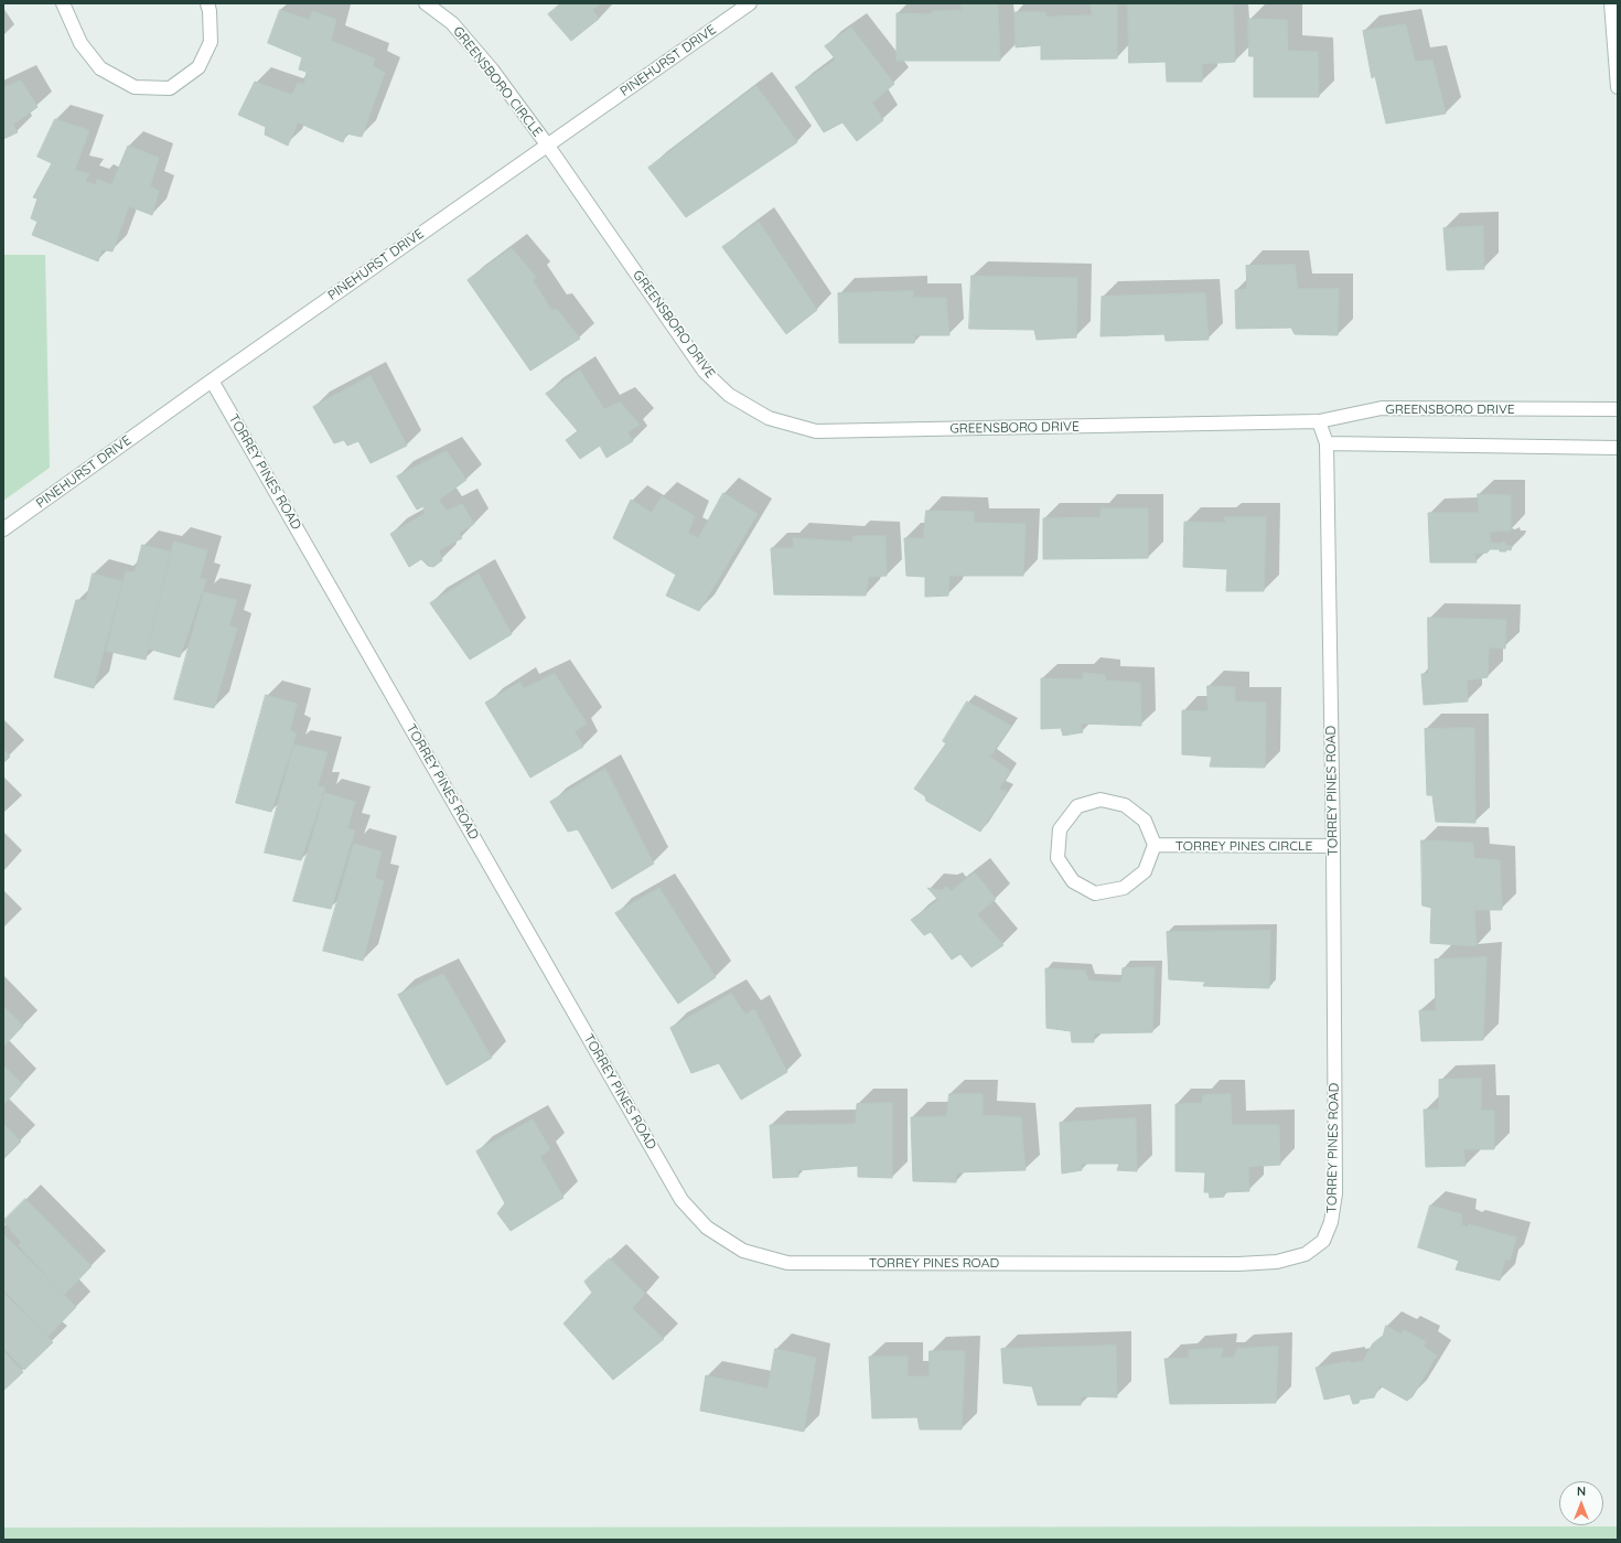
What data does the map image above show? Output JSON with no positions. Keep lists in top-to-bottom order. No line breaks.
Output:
{"streets":{"street":["PINEHURST DRIVE","GREENSBORO CIRCLE","GREENSBORO DRIVE","TORREY PINES ROAD","TORREY PINES CIRCLE"]},"crossings":[["PINEHURST DRIVE","GREENSBORO CIRCLE"],["PINEHURST DRIVE","GREENSBORO DRIVE"],["PINEHURST DRIVE","TORREY PINES ROAD"],["GREENSBORO CIRCLE","GREENSBORO DRIVE"],["GREENSBORO DRIVE","TORREY PINES ROAD"],["TORREY PINES ROAD","TORREY PINES CIRCLE"]],"north":"top"}
